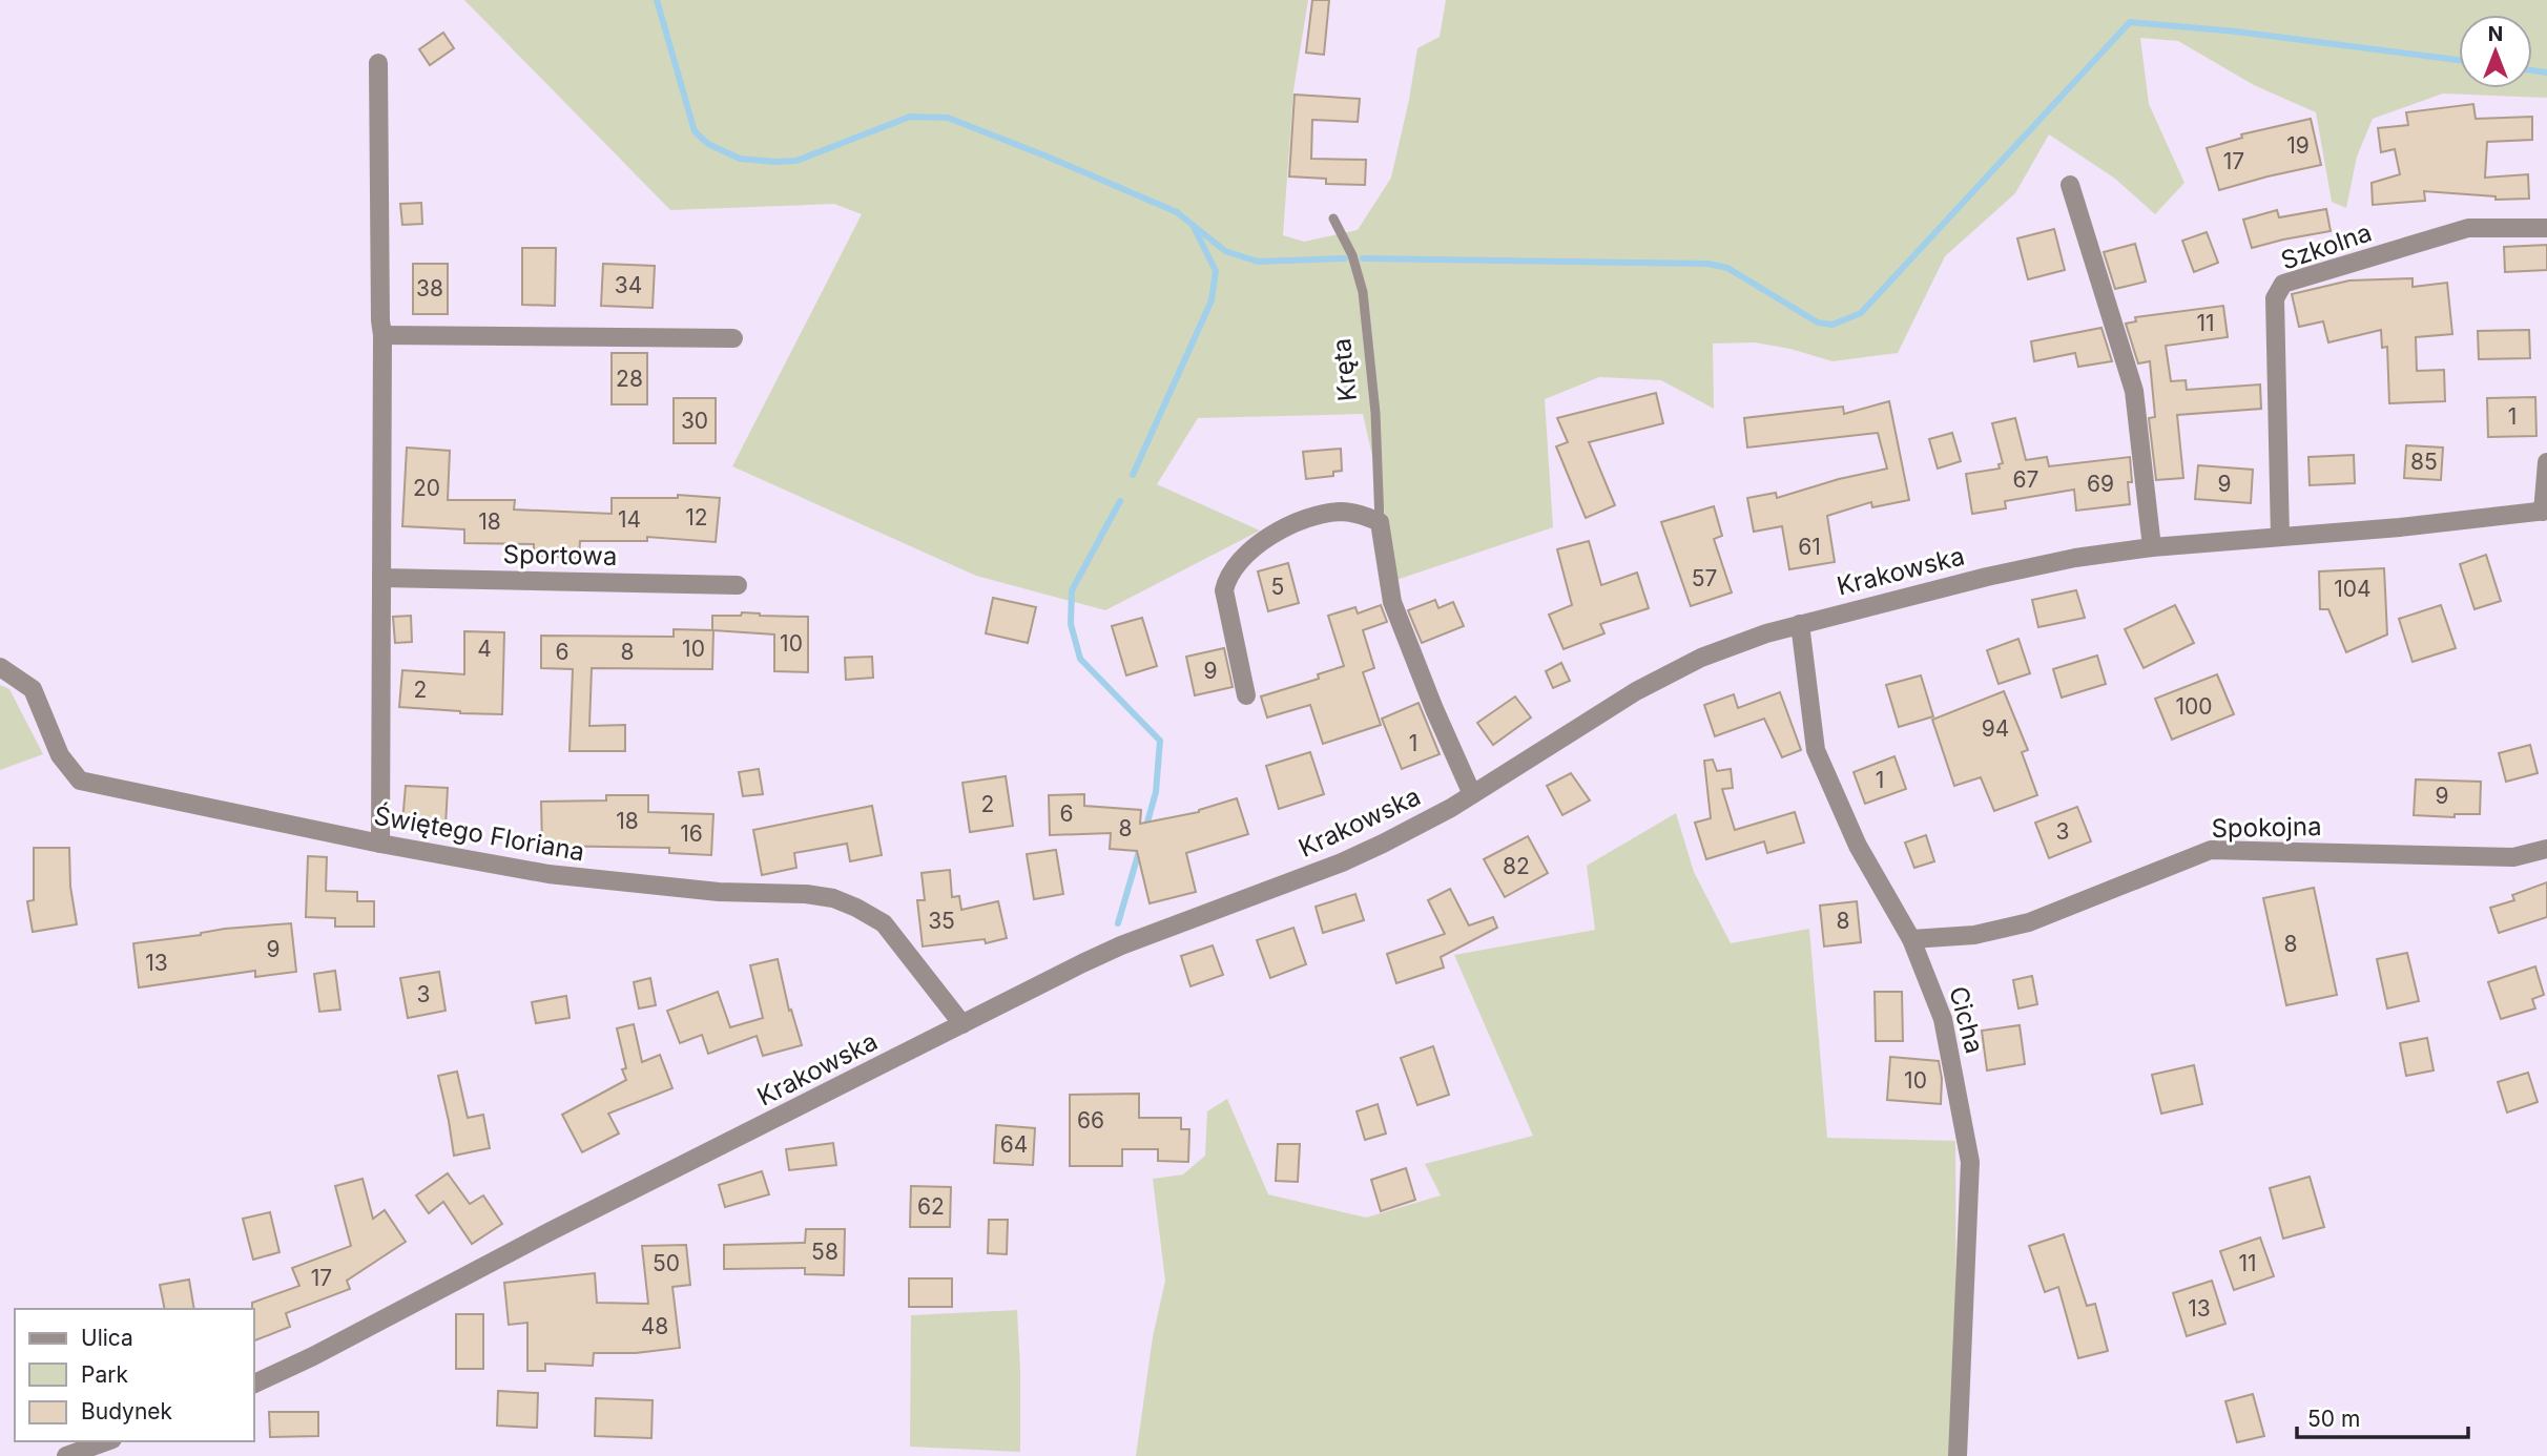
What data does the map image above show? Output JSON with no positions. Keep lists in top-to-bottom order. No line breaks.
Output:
{"streets":{"street":["Szkolna","Kręta","Sportowa","Krakowska","Spokojna","Świętego Floriana","Cicha"]},"crossings":[["Szkolna","Krakowska"],["Kręta","Krakowska"],["Krakowska","Świętego Floriana"],["Krakowska","Cicha"],["Spokojna","Cicha"]],"house_numbers":["19","17","34","38","11","28","1","30","85","67","69","9","20","12","14","18","61","57","5","104","10","4","10","6","8","9","2","100","94","1","1","9","2","6","18","8","3","16","82","35","8","8","9","13","3","10","66","64","62","58","50","11","17","13","48"],"legend":["Ulica","Park","Budynek"],"scale_bar":"50 m","north":"top"}
